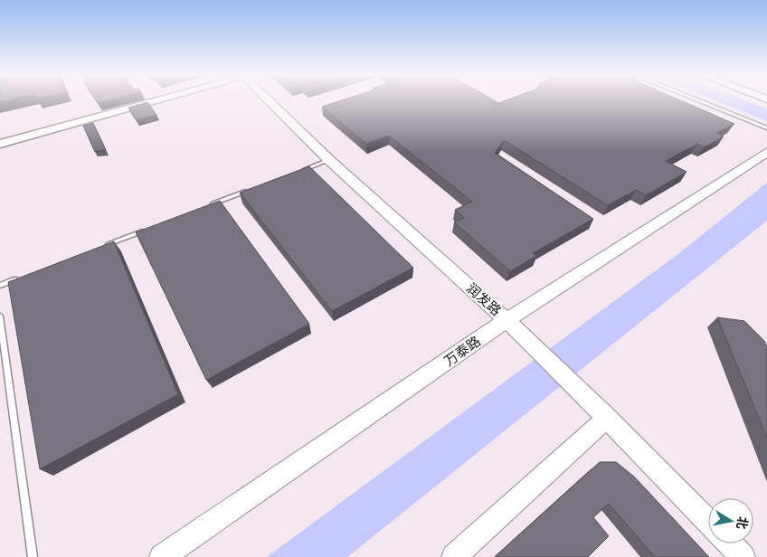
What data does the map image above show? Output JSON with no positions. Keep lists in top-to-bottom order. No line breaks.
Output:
{"streets":{"main road":["润发路","万泰路"]},"crossings":[["润发路","万泰路"]],"north":"right"}
